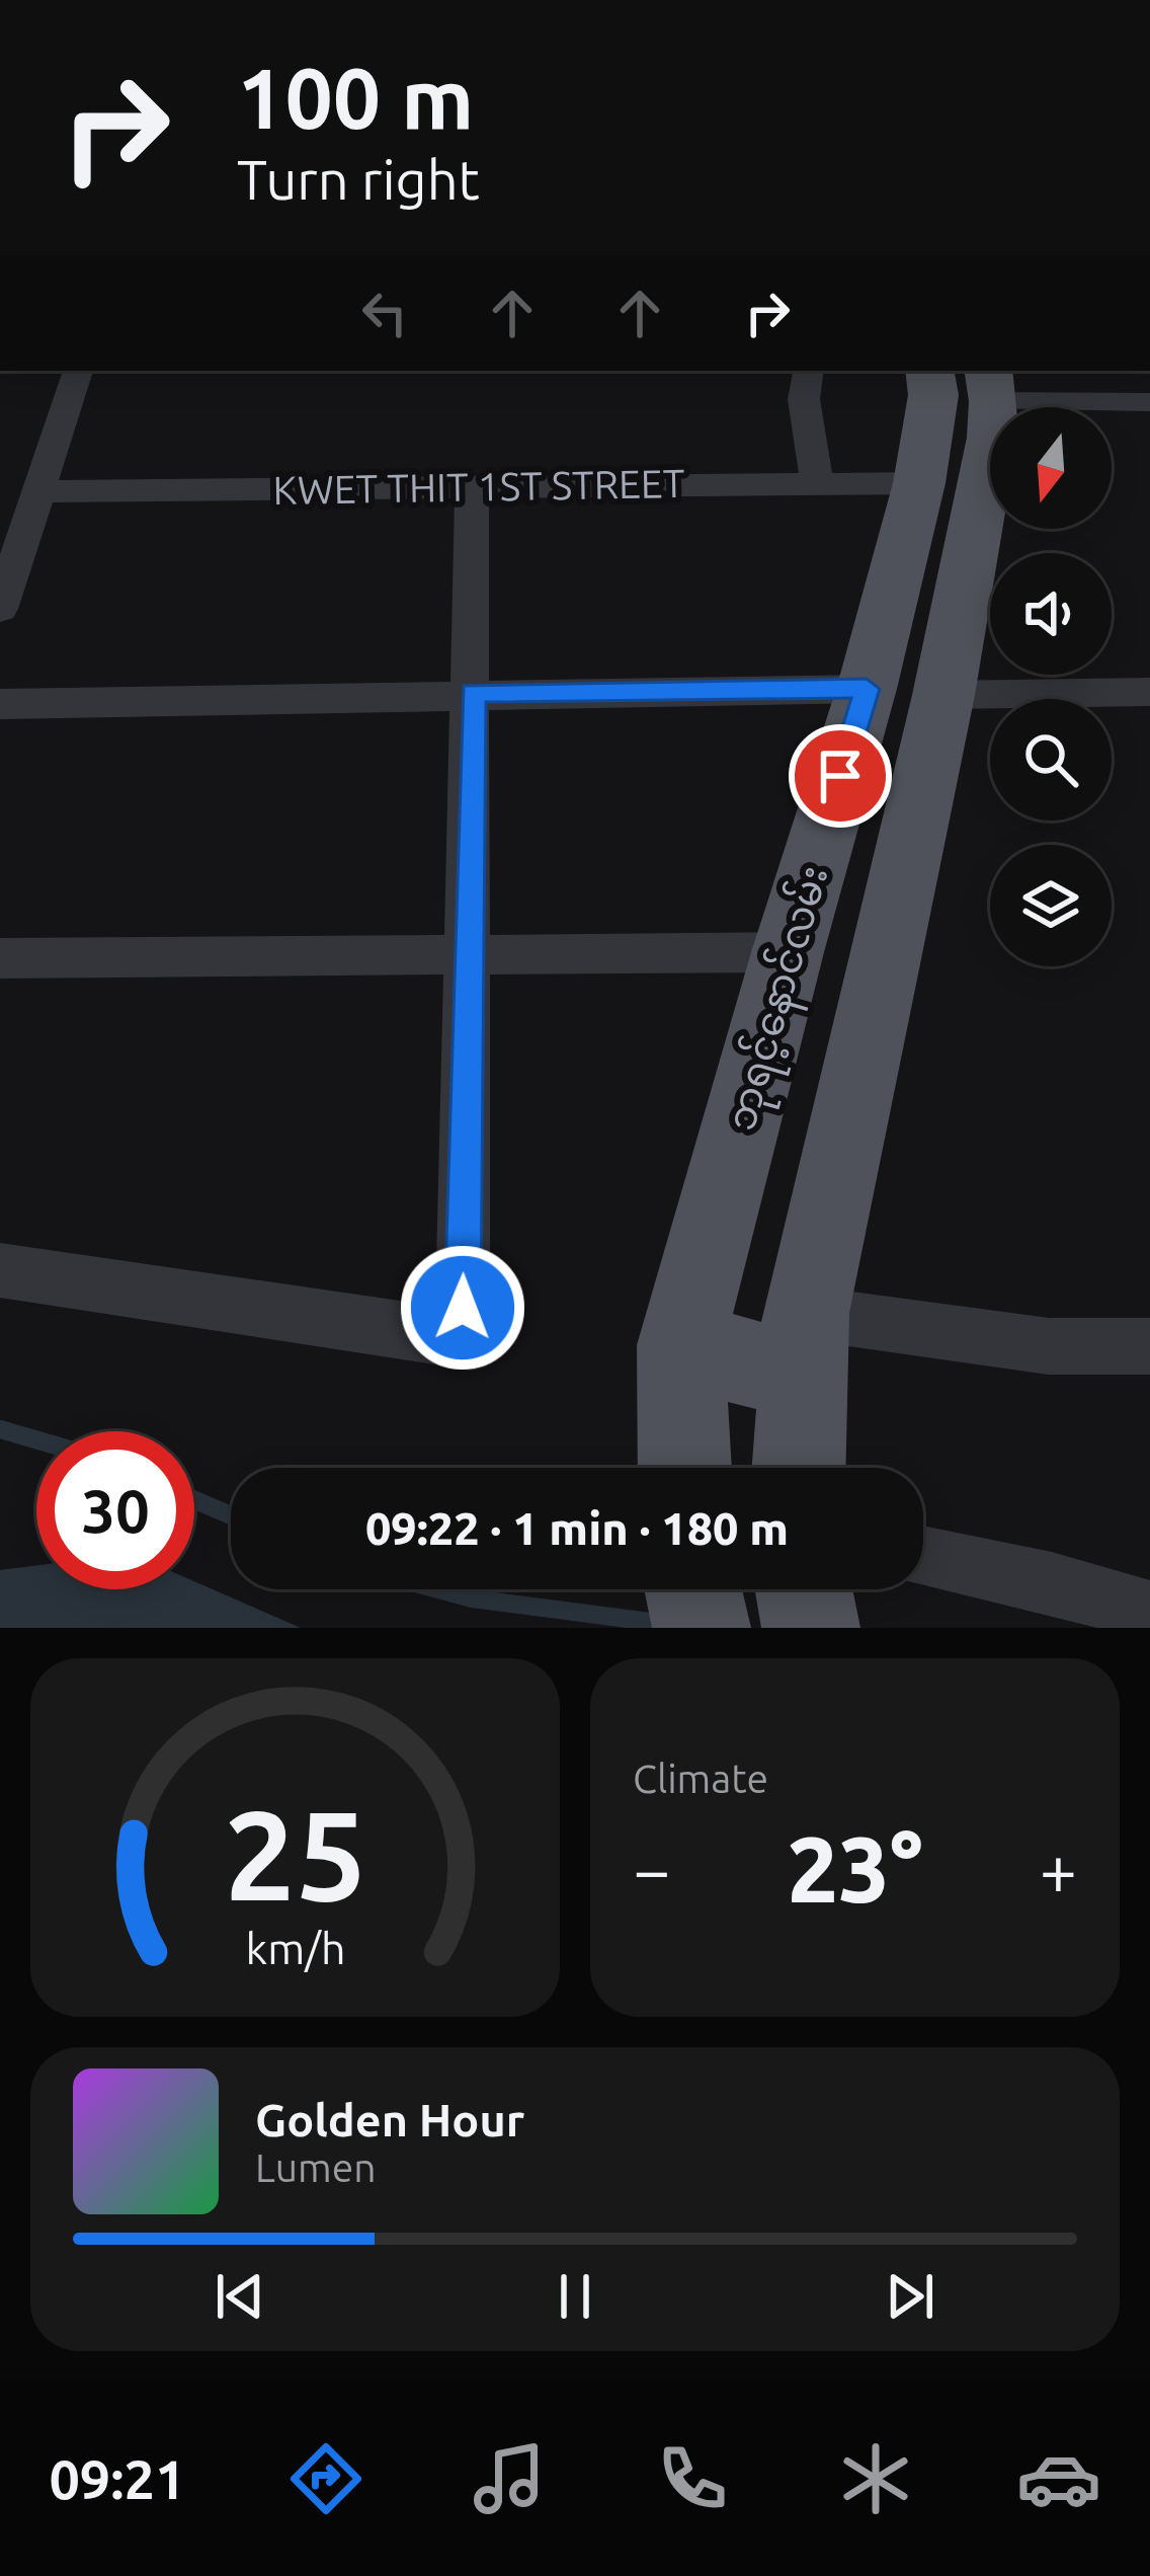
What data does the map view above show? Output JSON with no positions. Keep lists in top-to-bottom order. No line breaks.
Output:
{"streets":{"main road":["ဘုရင့်နောင်လမ်း"],"street":["KWET THIT 1ST STREET"]},"crossings":[["KWET THIT 1ST STREET","ဘုရင့်နောင်လမ်း"]],"north":"bottom","page":{"turn":["100 m","Turn right"],"limit":"30","trip":"09:22 · 1 min · 180 m","tile":"Climate","heat":["−","23°","+"],"song":["Golden Hour","Lumen"],"tabs":"09:21","gauge":["25","km/h"]}}
